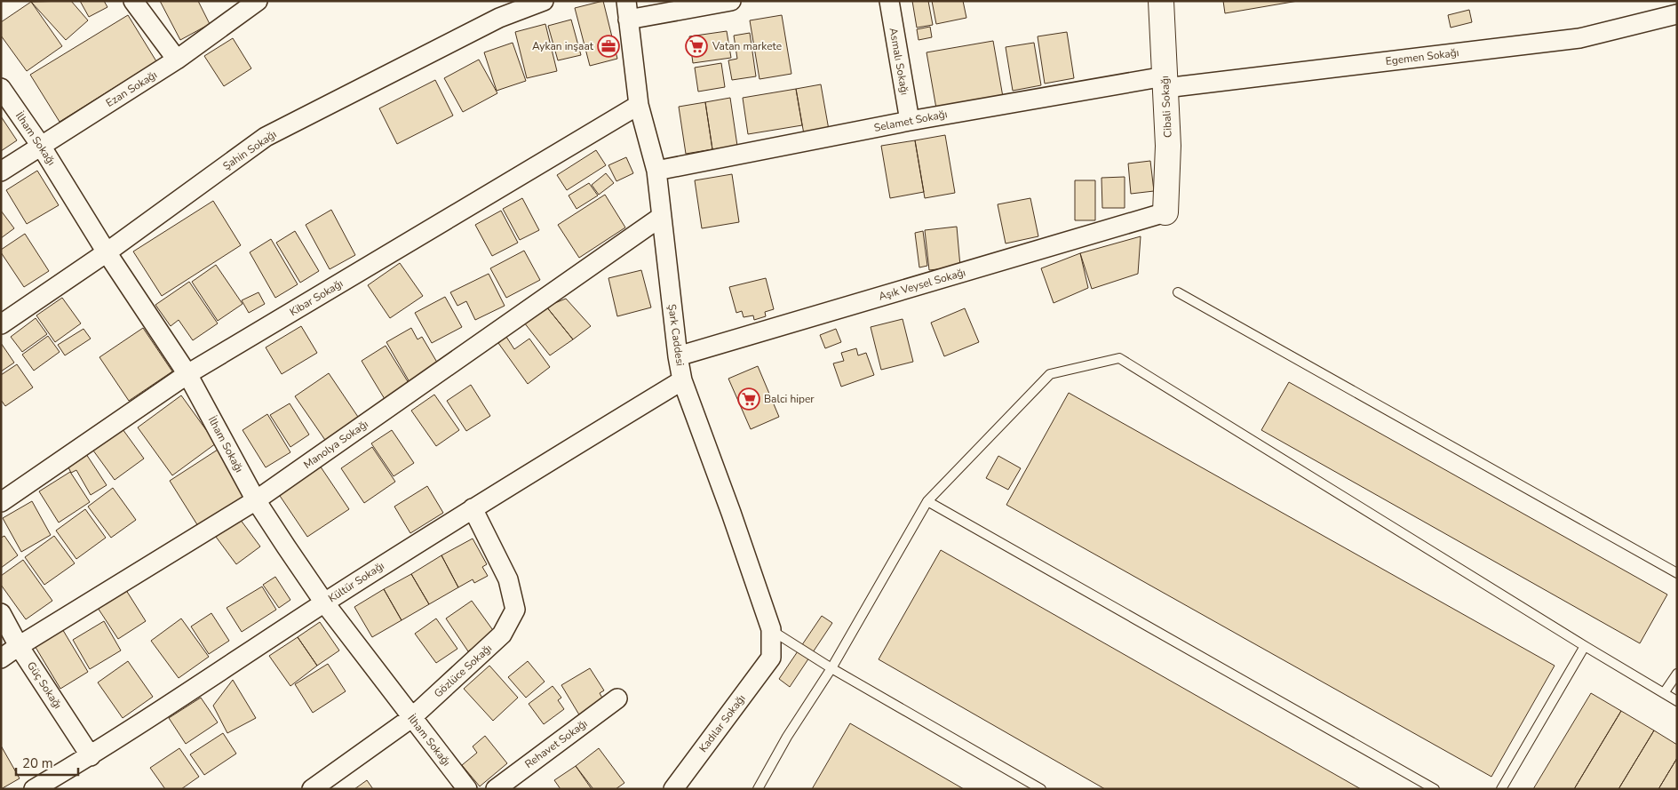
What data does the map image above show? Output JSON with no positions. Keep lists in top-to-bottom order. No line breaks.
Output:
{"streets":{"street":["Egemen Sokağı","Asmalı Sokağı","Ezan Sokağı","Cibali Sokağı","Selamet Sokağı","İlham Sokağı","Şahin Sokağı","Aşık Veysel Sokağı","Kibar Sokağı","Şark Caddesi","Manolya Sokağı","Kültür Sokağı","Gözlüce Sokağı","Güç Sokağı","Kadılar Sokağı","Rehavet Sokağı"]},"crossings":[["Egemen Sokağı","Cibali Sokağı"],["Egemen Sokağı","Selamet Sokağı"],["Asmalı Sokağı","Selamet Sokağı"],["Ezan Sokağı","İlham Sokağı"],["Cibali Sokağı","Selamet Sokağı"],["Cibali Sokağı","Aşık Veysel Sokağı"],["Selamet Sokağı","Şark Caddesi"],["İlham Sokağı","Şahin Sokağı"],["İlham Sokağı","Kibar Sokağı"],["İlham Sokağı","Manolya Sokağı"],["İlham Sokağı","Kültür Sokağı"],["İlham Sokağı","Gözlüce Sokağı"],["Aşık Veysel Sokağı","Şark Caddesi"],["Kibar Sokağı","Şark Caddesi"],["Şark Caddesi","Manolya Sokağı"],["Şark Caddesi","Kültür Sokağı"],["Şark Caddesi","Kadılar Sokağı"],["Manolya Sokağı","Güç Sokağı"],["Kültür Sokağı","Gözlüce Sokağı"],["Kültür Sokağı","Güç Sokağı"]],"places":{"office":["Aykan inşaat"],"supermarket":["Vatan markete","Balci hiper"]},"scale_bar":"20 m"}
